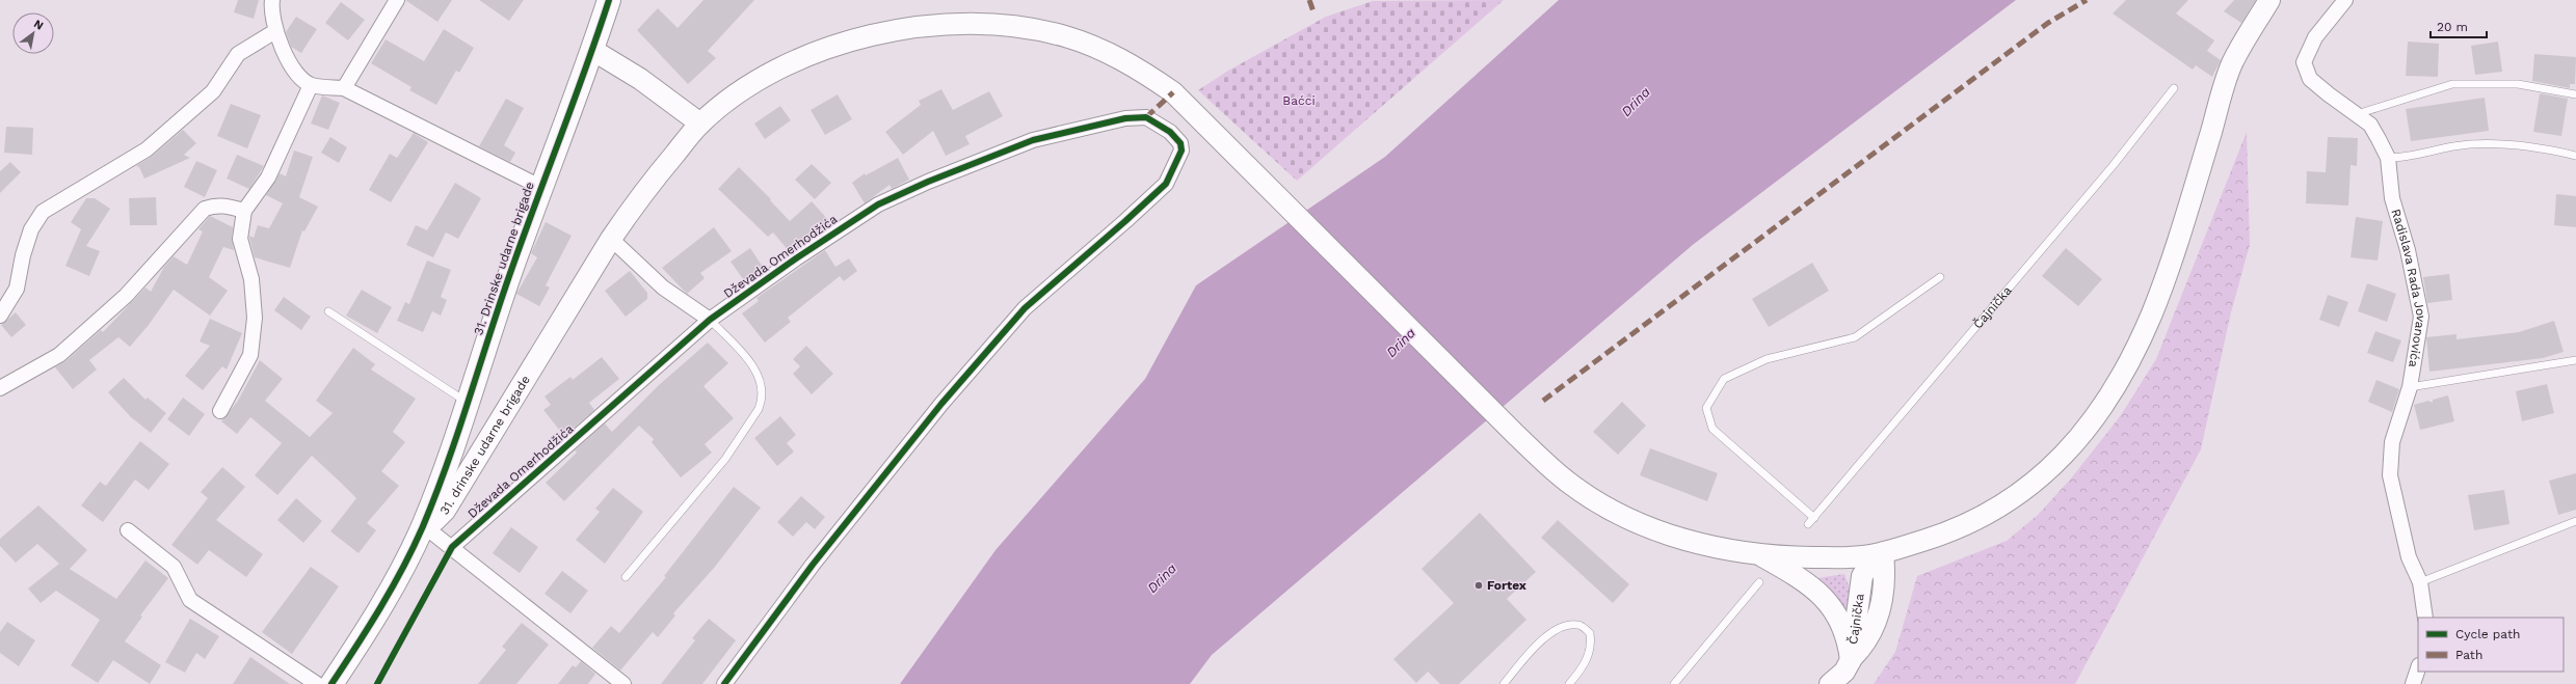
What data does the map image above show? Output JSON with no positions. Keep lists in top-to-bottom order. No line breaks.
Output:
{"streets":{"main road":["31. Drinske udarne brigade","Čajnička","31. drinske udarne brigade"],"street":["Dževada Omerhodžića","Radislava Rada Jovanovića"]},"crossings":[["31. Drinske udarne brigade","31. drinske udarne brigade"]],"water":["Drina"],"parks":["Baćci"],"places":["Fortex"],"legend":["Cycle path","Path"],"scale_bar":"20 m","north":"top right"}
